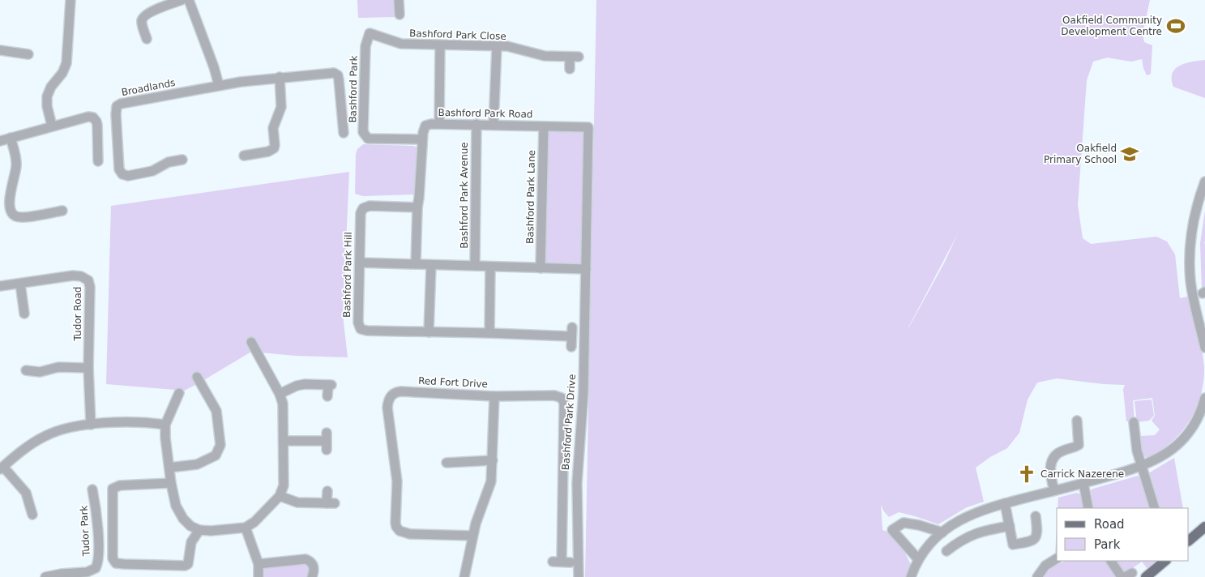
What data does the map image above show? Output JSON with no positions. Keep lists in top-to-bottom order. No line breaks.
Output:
{"streets":{"street":["Bashford Park Close","Broadlands","Bashford Park","Bashford Park Road","Bashford Park Avenue","Bashford Park Lane","Bashford Park Hill","Tudor Road","Red Fort Drive","Bashford Park Drive","Tudor Park"]},"crossings":[["Bashford Park Close","Bashford Park"],["Bashford Park","Bashford Park Road"],["Bashford Park Road","Bashford Park Avenue"],["Bashford Park Road","Bashford Park Lane"],["Bashford Park Road","Bashford Park Hill"],["Bashford Park Road","Bashford Park Drive"]],"places":{"sports":["Oakfield Community Development Centre"],"school or university":["Oakfield Primary School"],"church":["Carrick Nazerene"]},"legend":["Road","Park"]}
